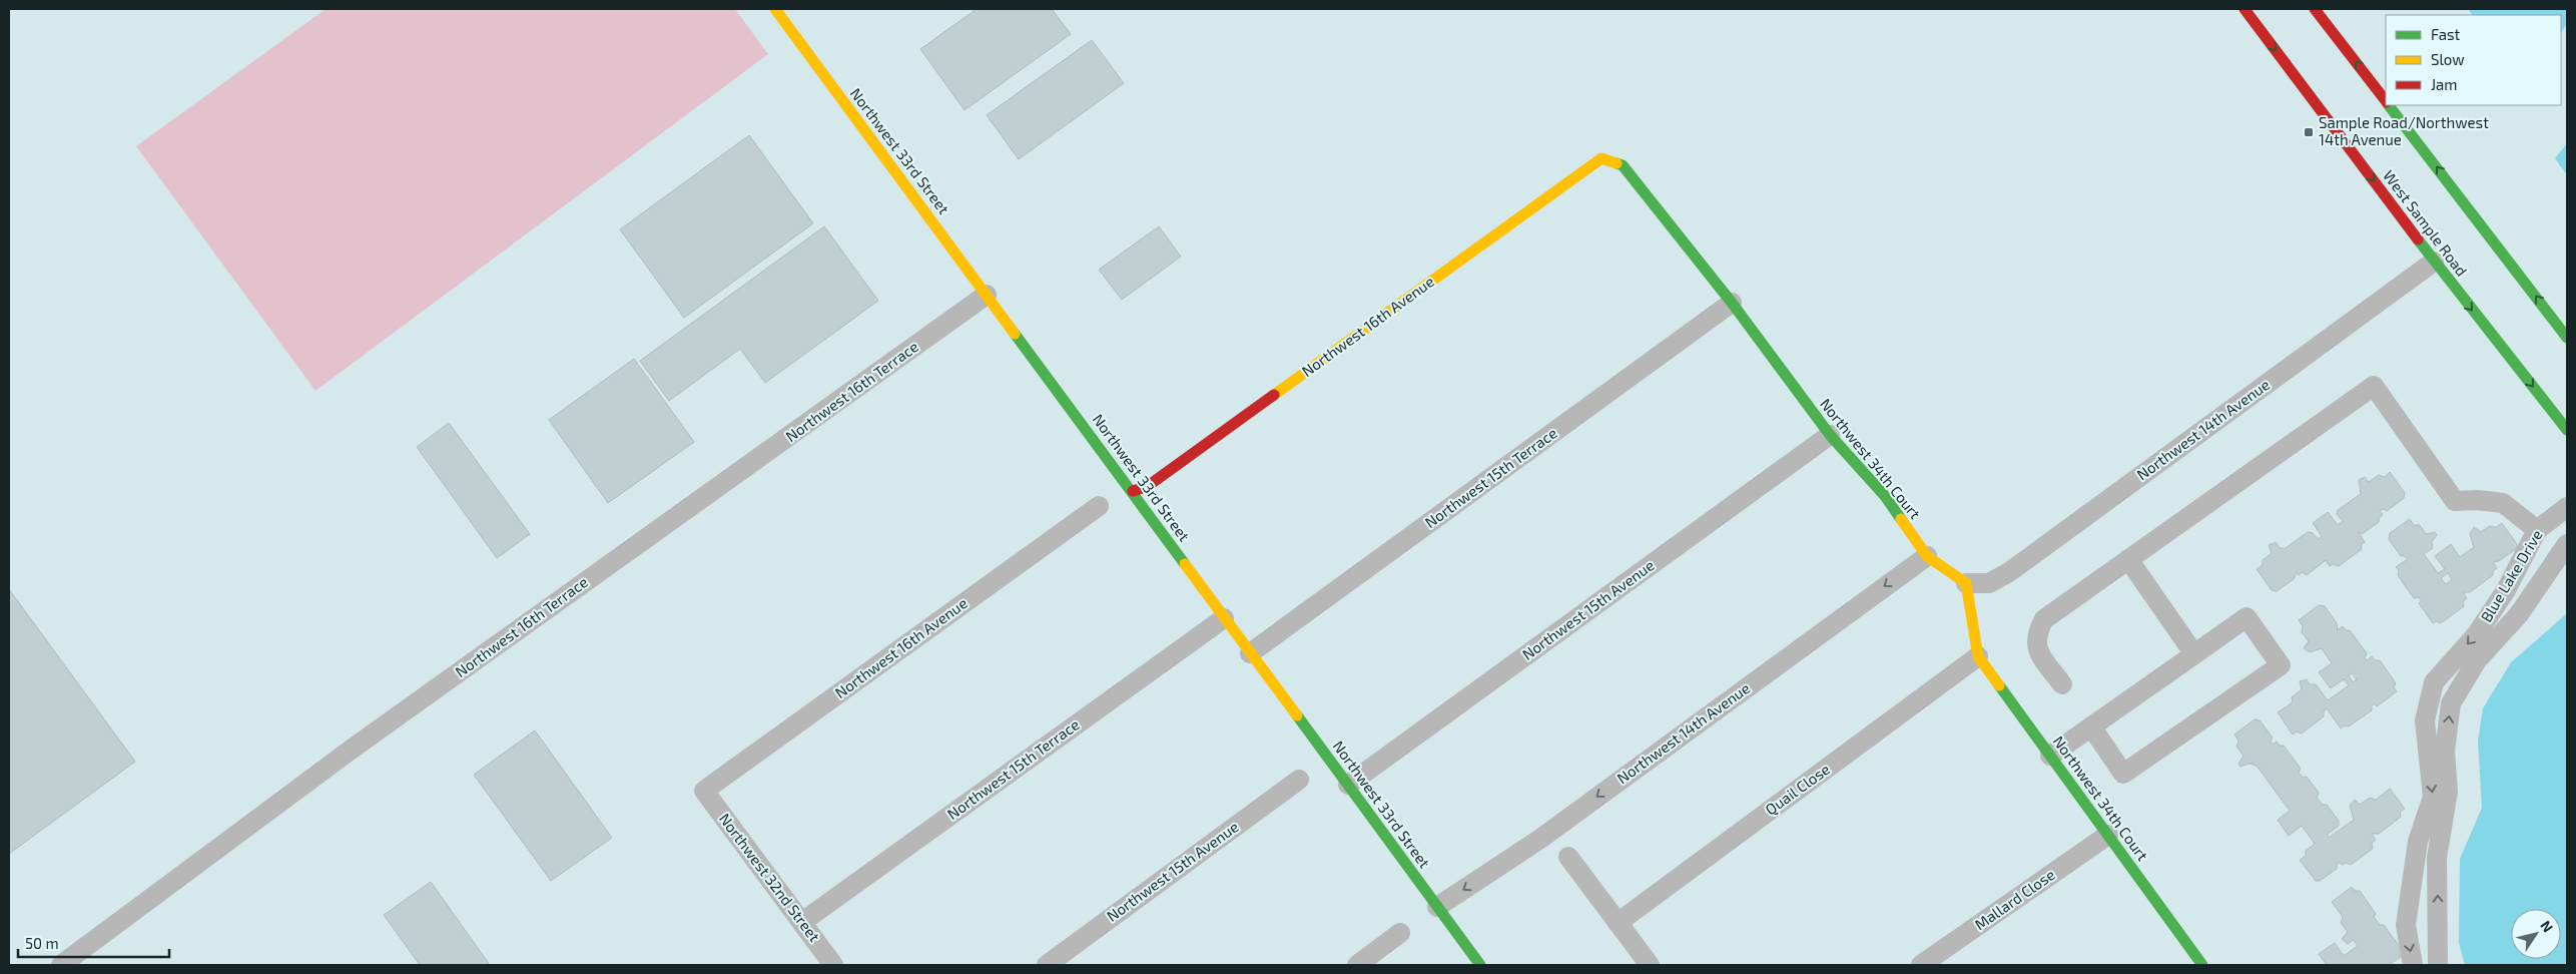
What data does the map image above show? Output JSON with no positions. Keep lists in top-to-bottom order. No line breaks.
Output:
{"streets":{"street":["Northwest 33rd Street","West Sample Road","Northwest 16th Avenue","Northwest 16th Terrace","Northwest 14th Avenue","Northwest 34th Court","Northwest 15th Terrace","Blue Lake Drive","Northwest 15th Avenue","Quail Close","Northwest 32nd Street","Mallard Close"]},"crossings":[["Northwest 33rd Street","Northwest 16th Avenue"],["Northwest 33rd Street","Northwest 16th Terrace"],["Northwest 33rd Street","Northwest 14th Avenue"],["Northwest 33rd Street","Northwest 15th Terrace"],["Northwest 33rd Street","Northwest 15th Avenue"],["West Sample Road","Northwest 14th Avenue"],["Northwest 16th Avenue","Northwest 34th Court"],["Northwest 16th Avenue","Northwest 32nd Street"],["Northwest 14th Avenue","Northwest 34th Court"],["Northwest 34th Court","Northwest 15th Terrace"],["Northwest 34th Court","Northwest 15th Avenue"],["Northwest 34th Court","Quail Close"],["Northwest 34th Court","Mallard Close"],["Northwest 15th Terrace","Northwest 32nd Street"]],"one_way":["Northwest 14th Avenue"],"places":{"transit":["Sample Road/Northwest 14th Avenue"]},"legend":["Fast","Slow","Jam"],"scale_bar":"50 m","north":"top right"}
